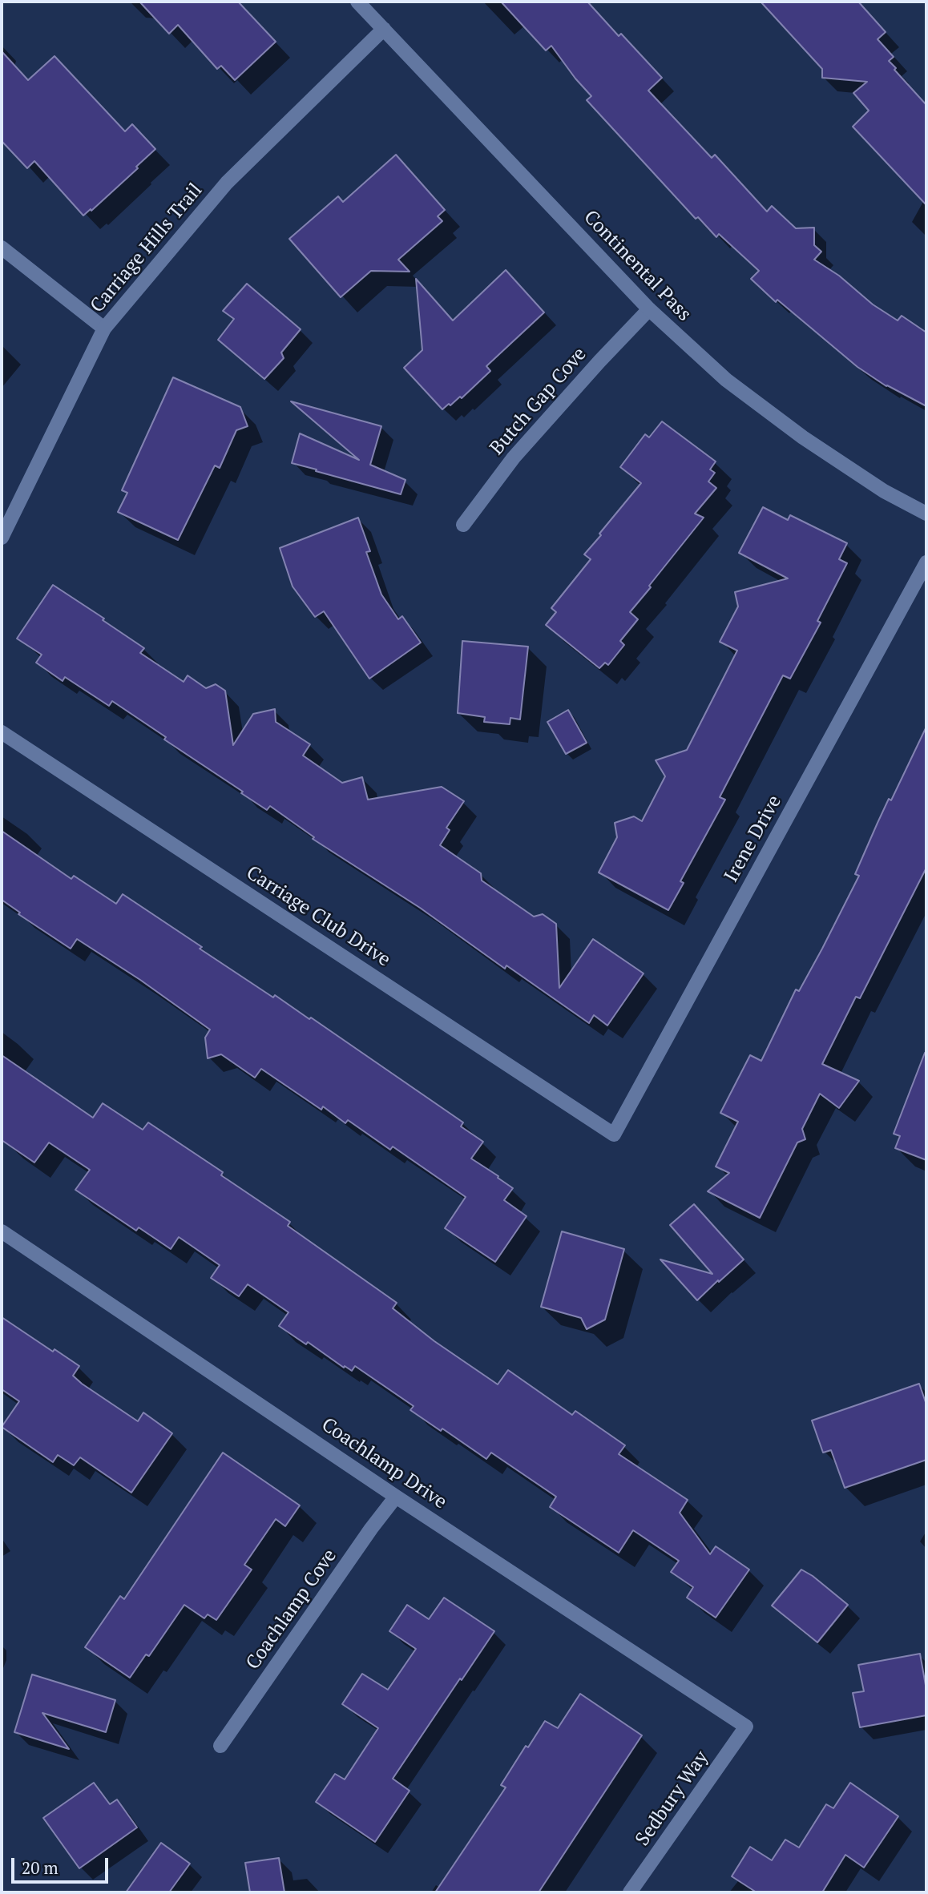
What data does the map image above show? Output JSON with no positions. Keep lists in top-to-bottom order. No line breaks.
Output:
{"streets":{"street":["Carriage Hills Trail","Continental Pass","Butch Gap Cove","Irene Drive","Carriage Club Drive","Coachlamp Drive","Coachlamp Cove","Sedbury Way"]},"crossings":[["Carriage Hills Trail","Continental Pass"],["Continental Pass","Butch Gap Cove"],["Irene Drive","Carriage Club Drive"],["Coachlamp Drive","Coachlamp Cove"],["Coachlamp Drive","Sedbury Way"]],"scale_bar":"20 m"}
